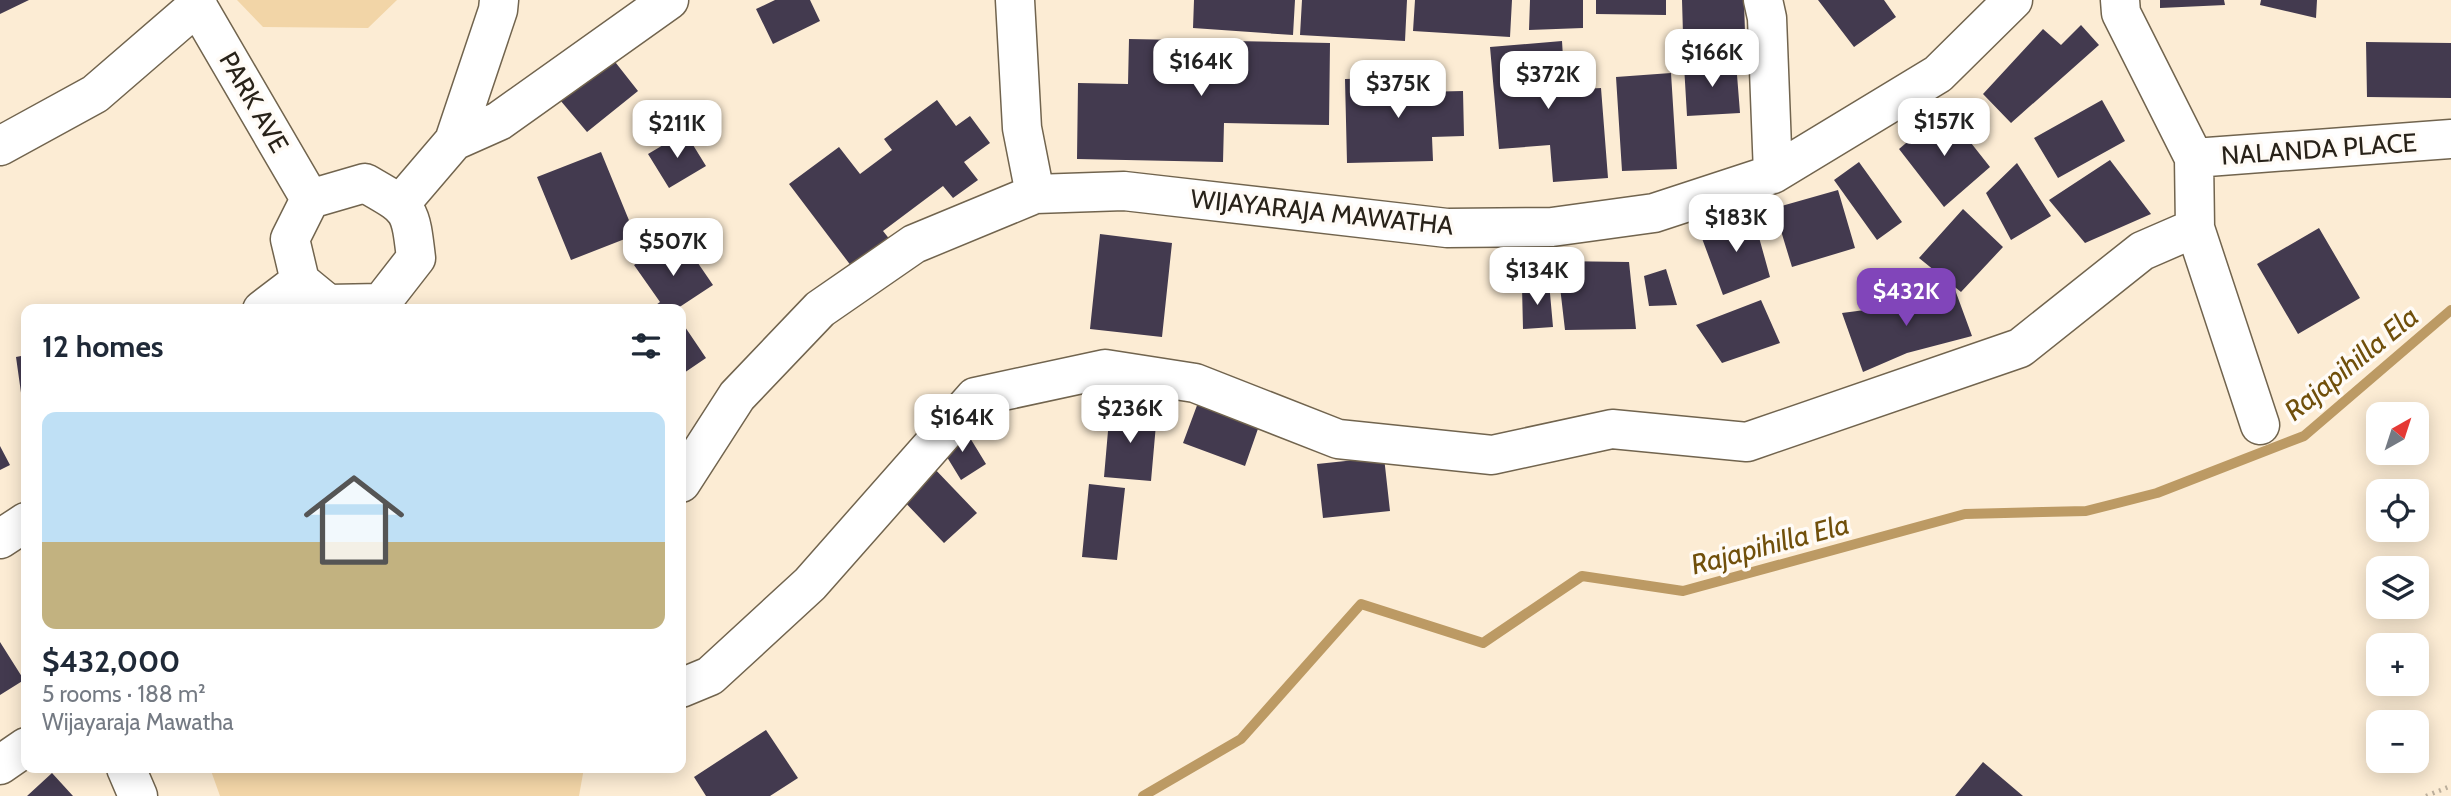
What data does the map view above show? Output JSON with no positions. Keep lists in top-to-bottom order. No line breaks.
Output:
{"streets":{"street":["PARK AVE","NALANDA PLACE","WIJAYARAJA MAWATHA"]},"water":["Rajapihilla Ela"],"north":"top right","page":{"price":["$166K","$164K","$372K","$375K","$157K","$211K","$183K","$507K","$134K","$432K","$236K","$164K"],"heading":"12 homes","list":[{"name":"$432,000","note":"5 rooms · 188 m² · Wijayaraja Mawatha"}],"map_buttons":["+","−"]}}
